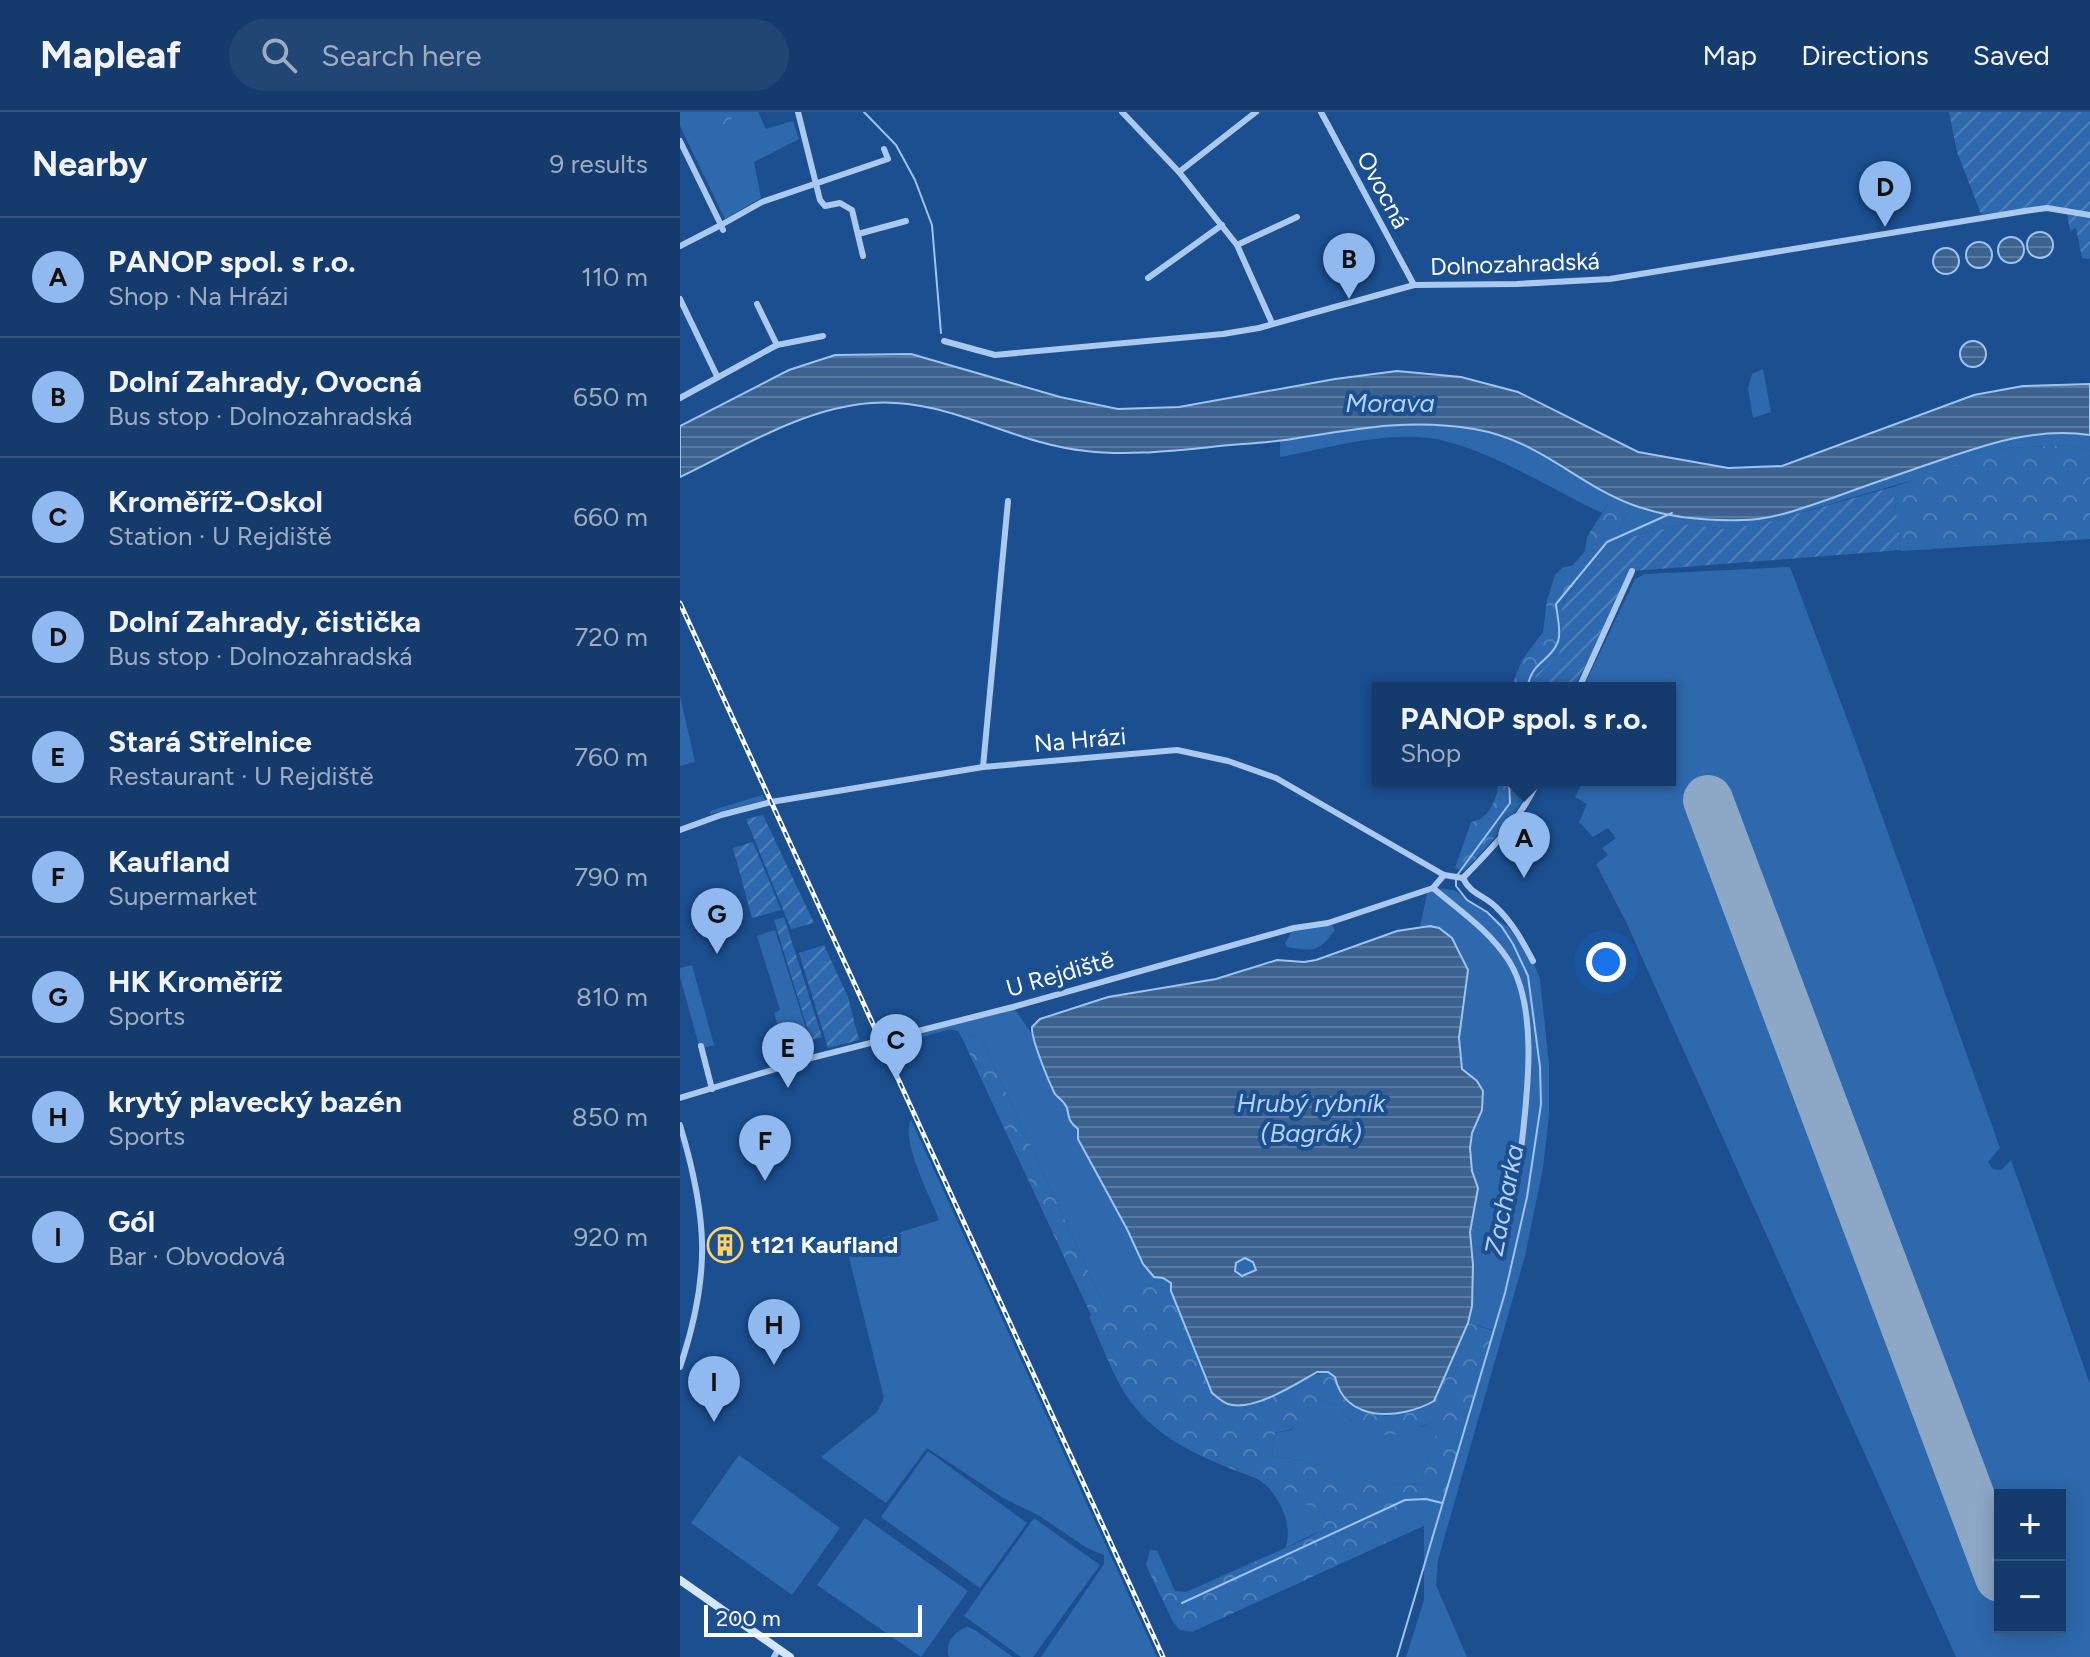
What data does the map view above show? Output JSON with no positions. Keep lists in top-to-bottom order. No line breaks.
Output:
{"streets":{"street":["Ovocná","Dolnozahradská","Na Hrázi","U Rejdiště"]},"crossings":[["Ovocná","Dolnozahradská"]],"water":["Morava","Hrubý rybník (Bagrák)","Zacharka"],"places":{"building":["t121 Kaufland"]},"scale_bar":"200 m","page":{"header":"Mapleaf","search":"Search here","nav":["Map","Directions","Saved"],"heading":["Nearby","9 results"],"pins":["D","B","A","G","C","E","F","H","I"],"list":[{"mark":"A","name":"PANOP spol. s r.o.","note":"Shop · Na Hrázi","value":"110 m"},{"mark":"B","name":"Dolní Zahrady, Ovocná","note":"Bus stop · Dolnozahradská","value":"650 m"},{"mark":"C","name":"Kroměříž-Oskol","note":"Station · U Rejdiště","value":"660 m"},{"mark":"D","name":"Dolní Zahrady, čistička","note":"Bus stop · Dolnozahradská","value":"720 m"},{"mark":"E","name":"Stará Střelnice","note":"Restaurant · U Rejdiště","value":"760 m"},{"mark":"F","name":"Kaufland","note":"Supermarket","value":"790 m"},{"mark":"G","name":"HK Kroměříž","note":"Sports","value":"810 m"},{"mark":"H","name":"krytý plavecký bazén","note":"Sports","value":"850 m"},{"mark":"I","name":"Gól","note":"Bar · Obvodová","value":"920 m"}],"popup":["PANOP spol. s r.o.","Shop"],"map_buttons":["+","−"],"scale":"200 m"}}
